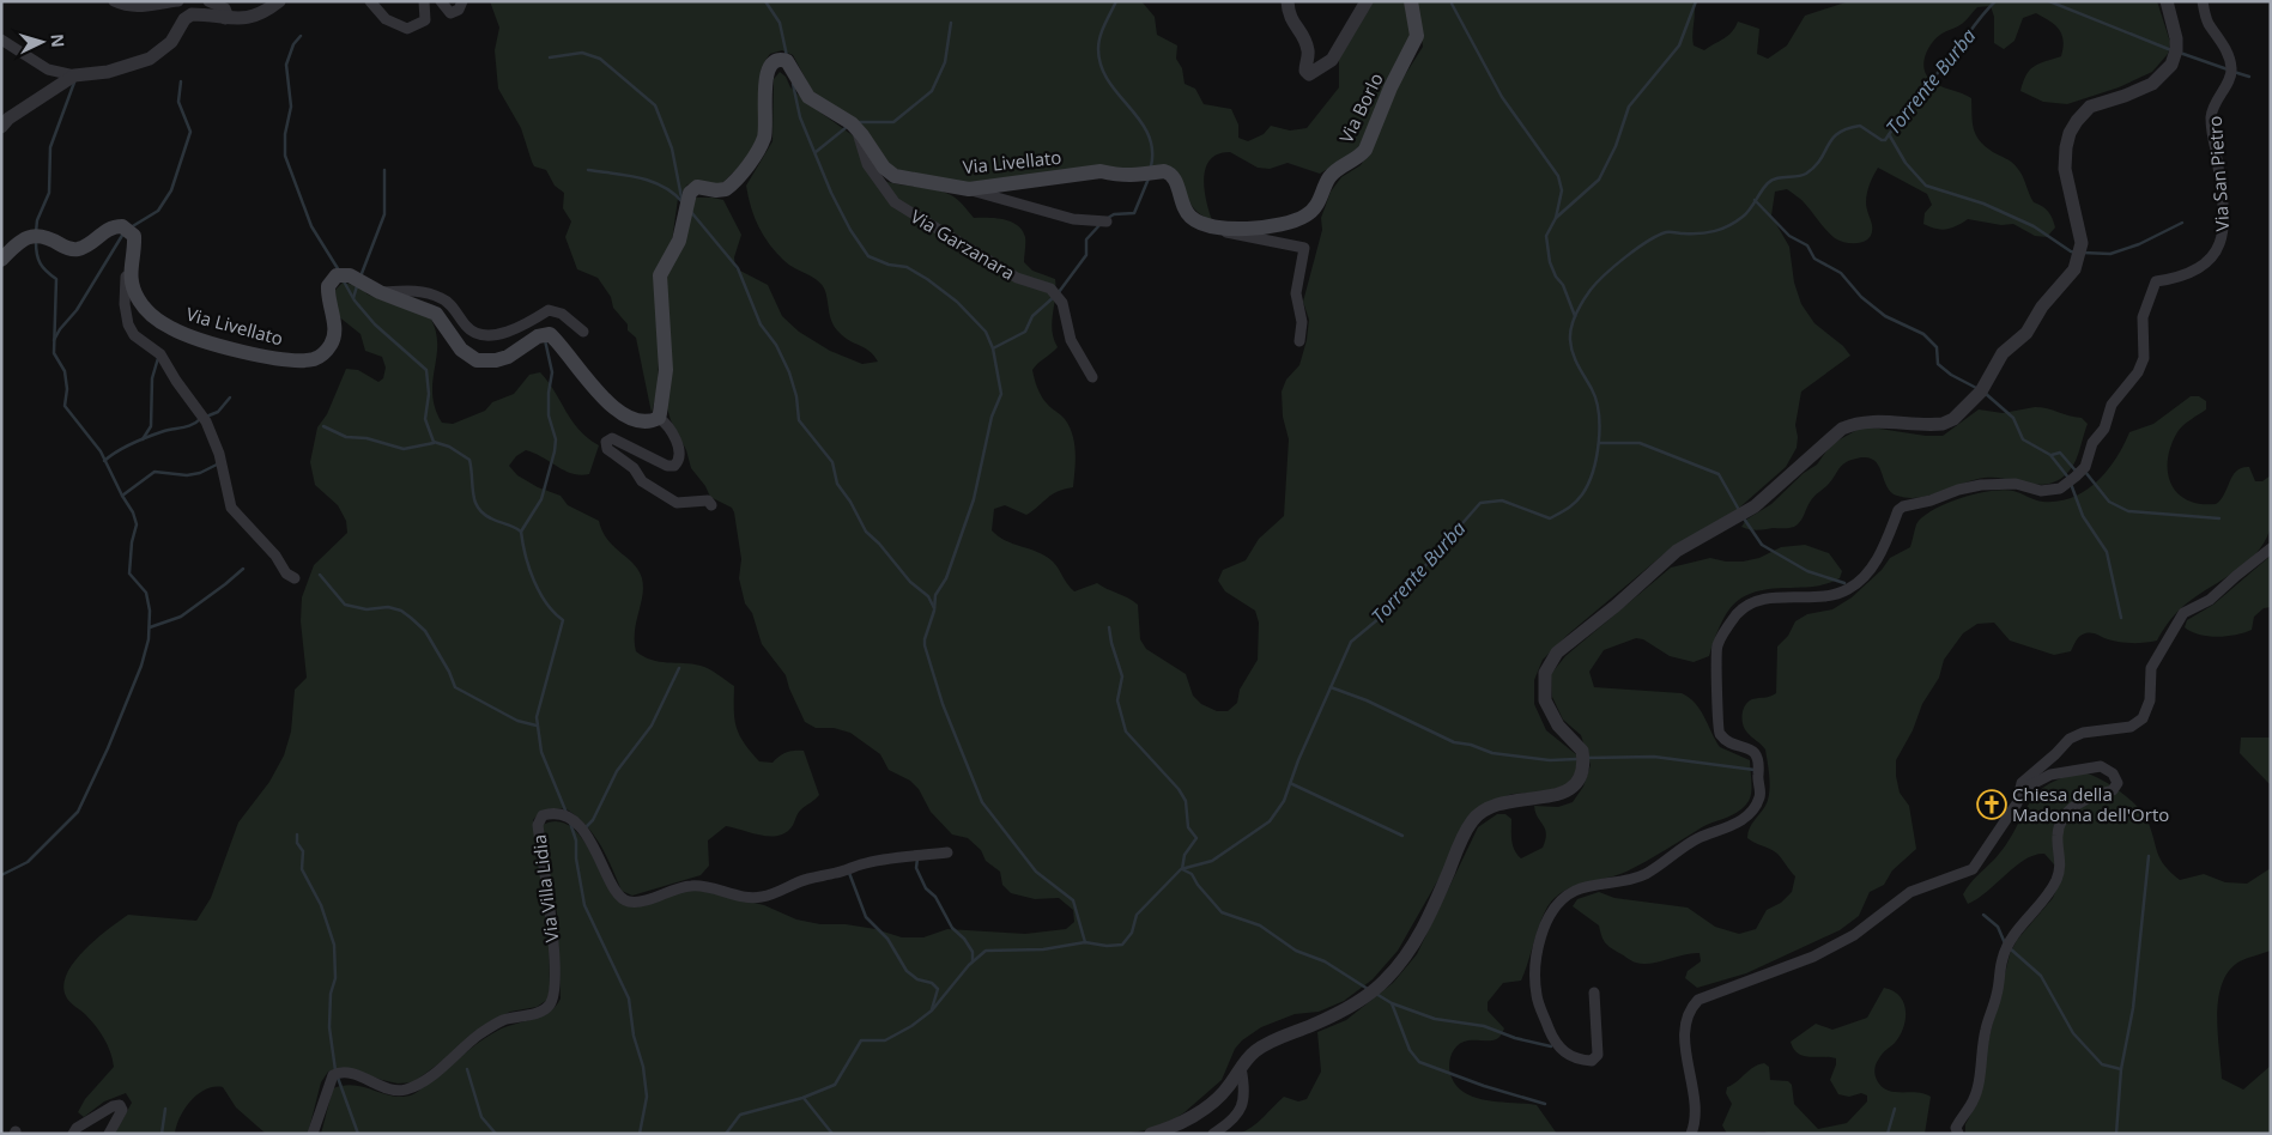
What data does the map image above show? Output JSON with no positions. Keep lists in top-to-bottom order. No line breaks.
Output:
{"streets":{"main road":["Via Borlo","Via Livellato"],"street":["Via San Pietro","Via Garzanara","Via Villa Lidia"]},"crossings":[["Via Borlo","Via Livellato"],["Via Livellato","Via Garzanara"]],"water":["Torrente Burba"],"places":{"church":["Chiesa della Madonna dell'Orto"]},"north":"right"}
